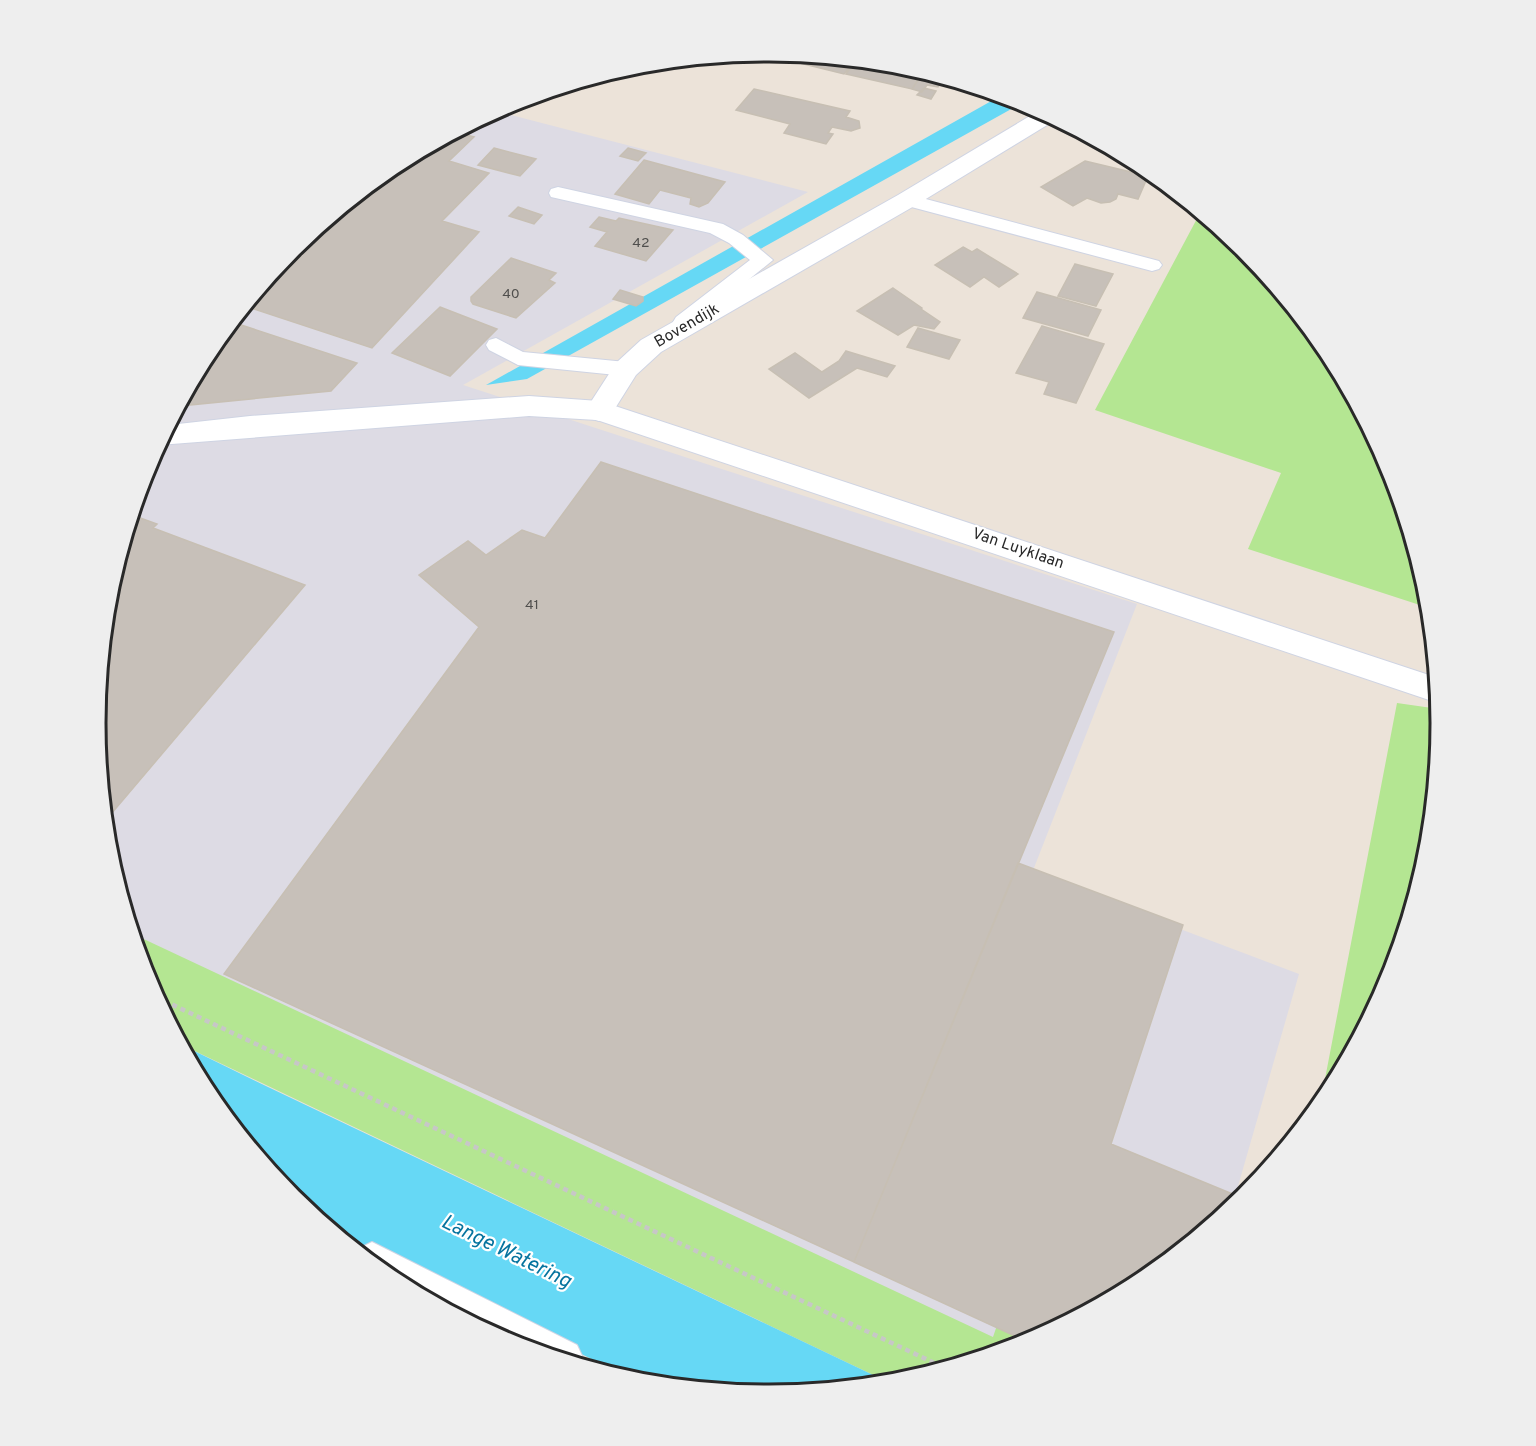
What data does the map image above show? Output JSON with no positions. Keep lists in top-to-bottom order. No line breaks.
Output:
{"streets":{"street":["Bovendijk","Van Luyklaan"]},"crossings":[["Bovendijk","Van Luyklaan"]],"water":["Lange Watering"],"house_numbers":["42","40","41"]}
